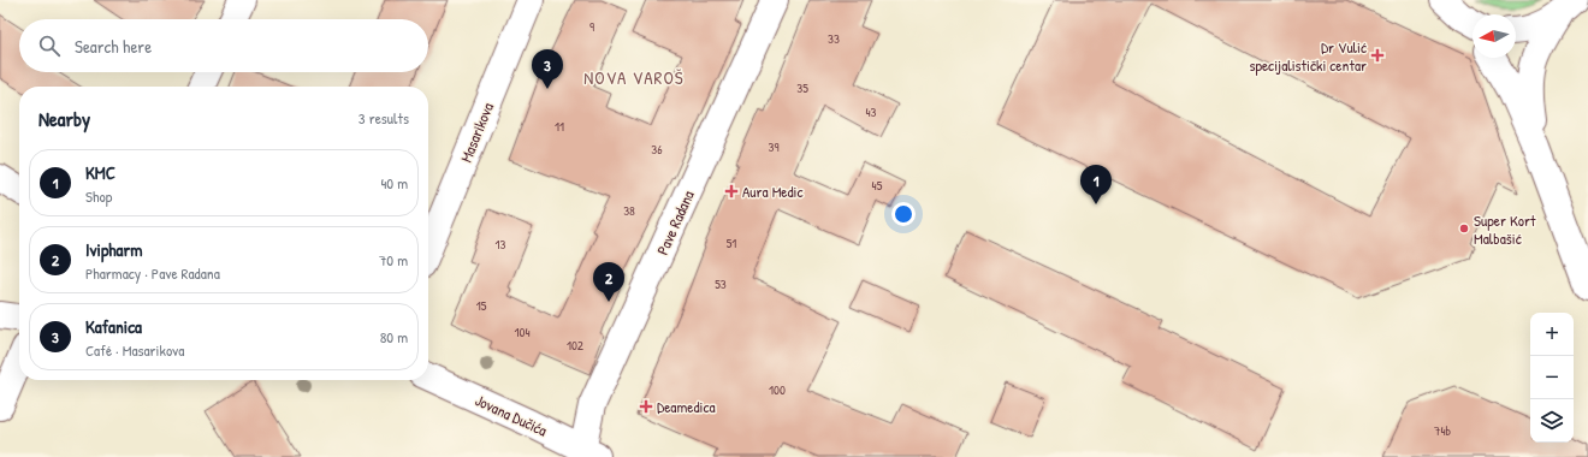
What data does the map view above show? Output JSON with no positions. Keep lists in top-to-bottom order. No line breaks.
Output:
{"streets":{"street":["Masarikova","Pave Radana","Jovana Dučića"]},"crossings":[["Pave Radana","Jovana Dučića"]],"districts":["NOVA VAROŠ"],"places":{"health":["Dr Vulić specijalistički centar","Aura Medic","Deamedica"],"other":["Super Kort Malbašić"]},"house_numbers":["9","33","35","43","11","39","36","45","38","51","13","53","15","104","102","100","74b"],"north":"left","page":{"search":"Search here","pins":["3","1","2"],"heading":["Nearby","3 results"],"list":[{"mark":"1","name":"KMC","note":"Shop","value":"40 m"},{"mark":"2","name":"Ivipharm","note":"Pharmacy · Pave Radana","value":"70 m"},{"mark":"3","name":"Kafanica","note":"Café · Masarikova","value":"80 m"}],"map_buttons":["+","−"]}}
